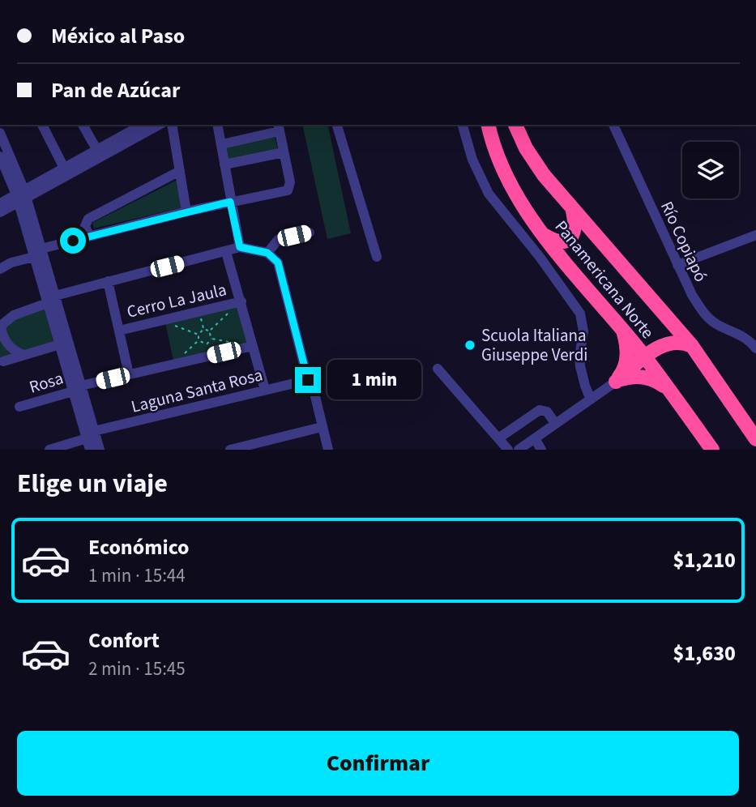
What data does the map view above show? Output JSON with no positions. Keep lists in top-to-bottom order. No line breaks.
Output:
{"streets":{"highway":["Panamericana Norte"],"street":["Río Copiapó","Cerro La Jaula","Rosa","Laguna Santa Rosa"]},"places":["Scuola Italiana Giuseppe Verdi"],"page":{"banner":["México al Paso","Pan de Azúcar"],"bubble":"1 min","heading":"Elige un viaje","list":[{"name":"Económico","note":"1 min · 15:44","value":"$1,210"},{"name":"Confort","note":"2 min · 15:45","value":"$1,630"}],"buttons":"Confirmar"}}
